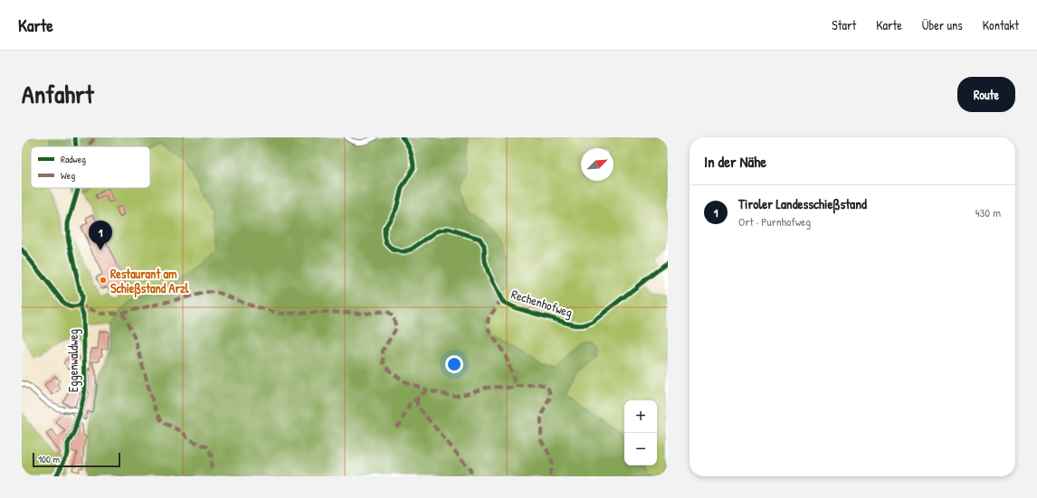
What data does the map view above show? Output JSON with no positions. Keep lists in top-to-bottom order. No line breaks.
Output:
{"streets":{"street":["Rechenhofweg","Eggenwaldweg"]},"places":["Restaurant am Schießstand Arzl"],"legend":["Radweg","Weg"],"scale_bar":"100 m","north":"top right","page":{"header":"Karte","nav":["Start","Karte","Über uns","Kontakt"],"title":"Anfahrt","buttons":"Route","heading":"In der Nähe","list":[{"mark":"1","name":"Tiroler Landesschießstand","note":"Ort · Purnhofweg","value":"430 m"}],"pins":"1","map_buttons":["+","−"],"scale":"100 m"}}
